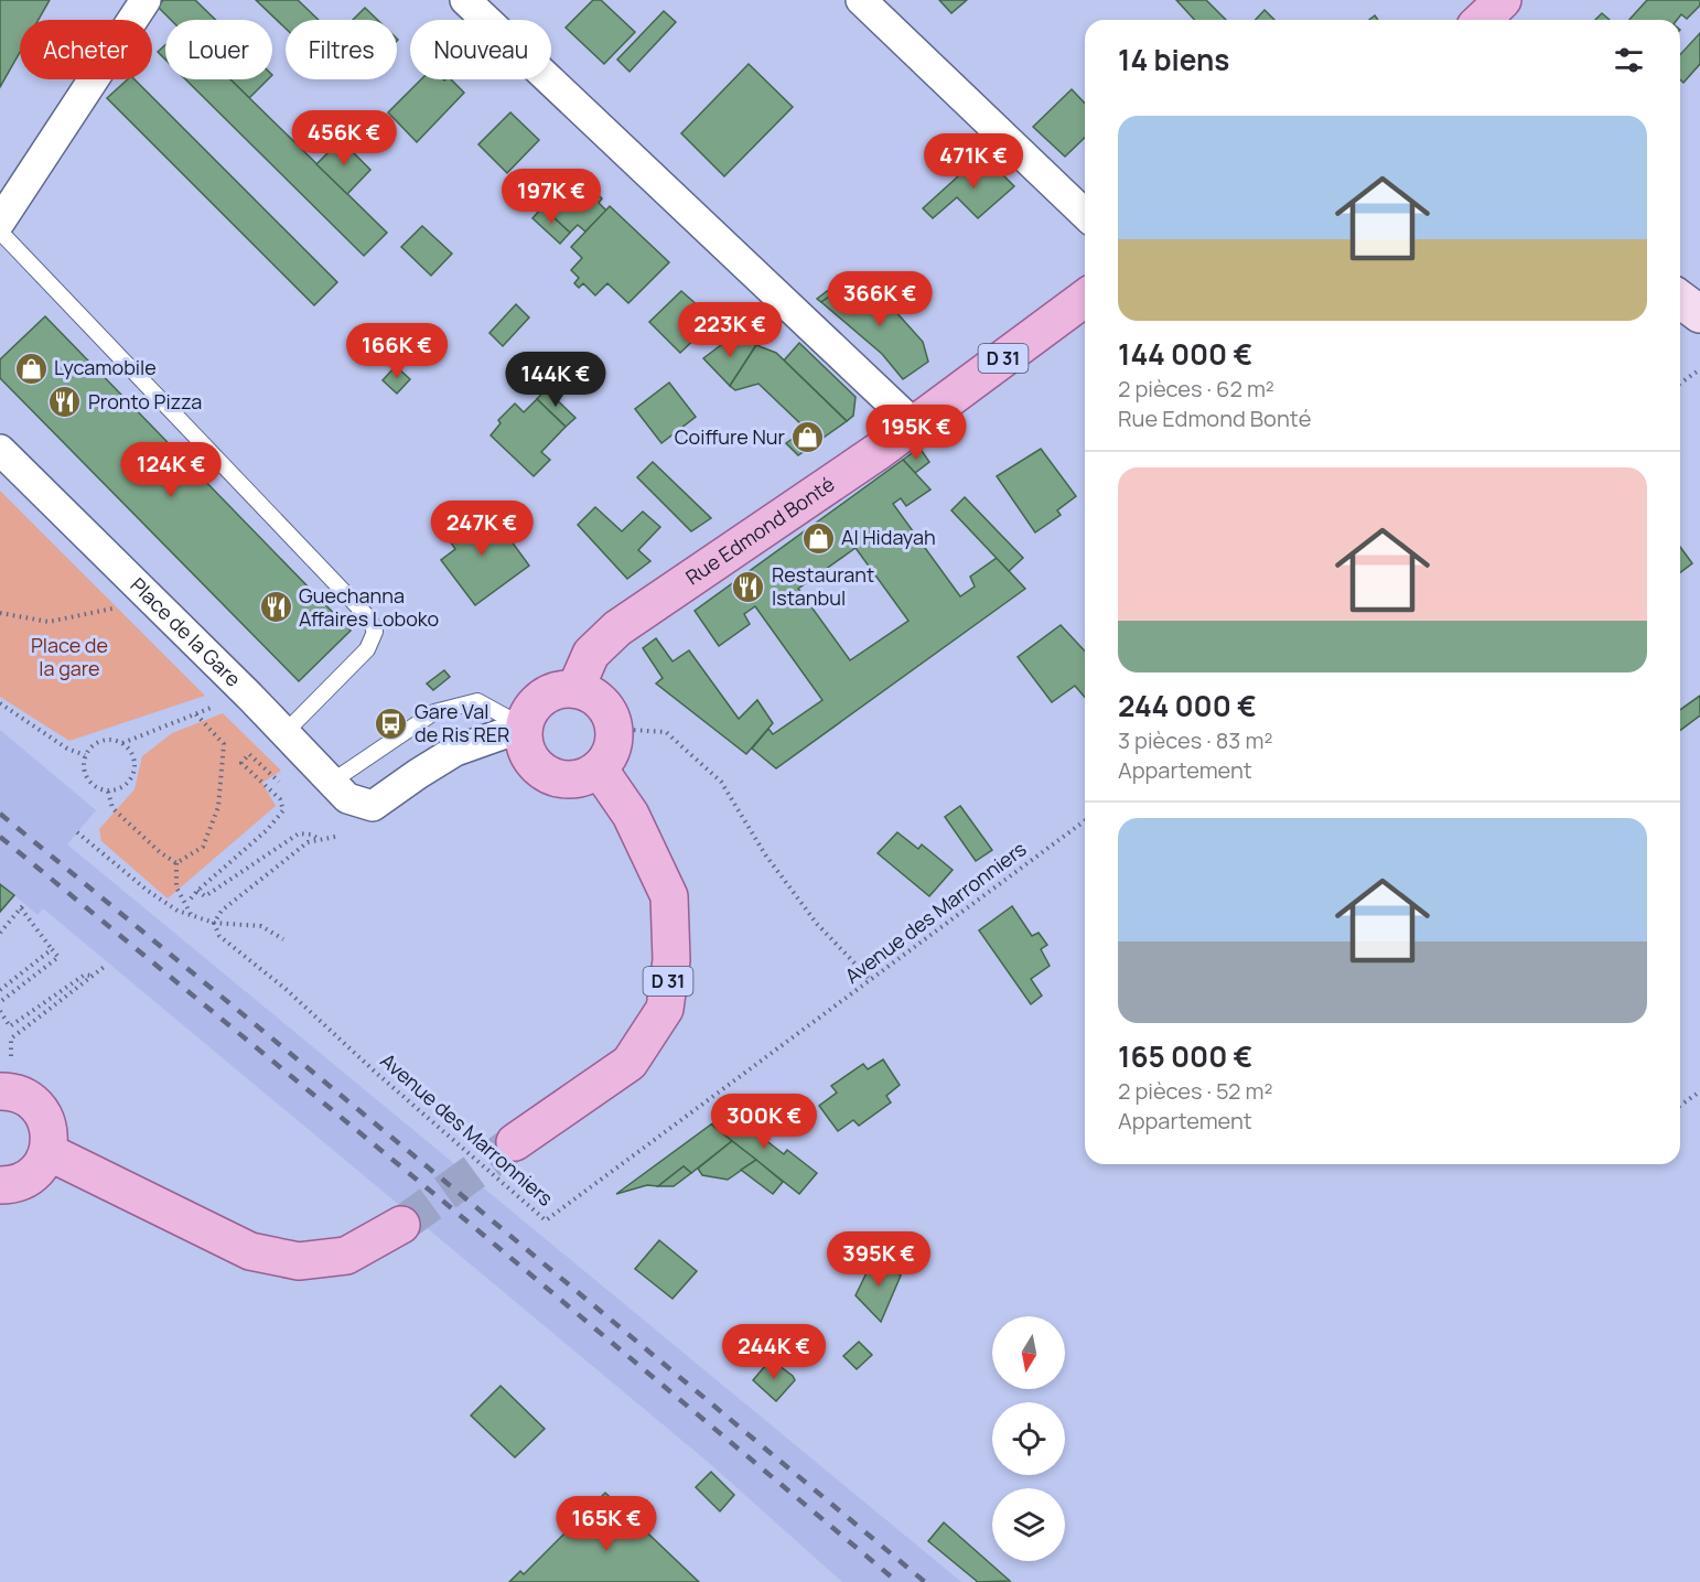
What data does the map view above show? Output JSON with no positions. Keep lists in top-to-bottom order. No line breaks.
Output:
{"streets":{"main road":["D 31","Rue Edmond Bonté"],"street":["Place de la Gare"],"path":["Avenue des Marronniers"]},"crossings":[["D 31","Rue Edmond Bonté"],["D 31","Place de la Gare"],["Rue Edmond Bonté","Place de la Gare"]],"parks":["Place de la gare"],"places":{"shop":["Lycamobile","Coiffure Nur","Al Hidayah"],"restaurant":["Pronto Pizza","Restaurant Istanbul","Guechanna Affaires Loboko"],"bus stop":["Gare Val de Ris RER"]},"north":"bottom","page":{"chip":["Acheter","Louer","Filtres","Nouveau"],"heading":"14 biens","list":[{"name":"144 000 €","note":"2 pièces · 62 m² · Rue Edmond Bonté"},{"name":"244 000 €","note":"3 pièces · 83 m² · Appartement"},{"name":"165 000 €","note":"2 pièces · 52 m² · Appartement"}],"price":["456K €","471K €","197K €","366K €","223K €","166K €","144K €","195K €","124K €","247K €","300K €","395K €","244K €","165K €"]}}
